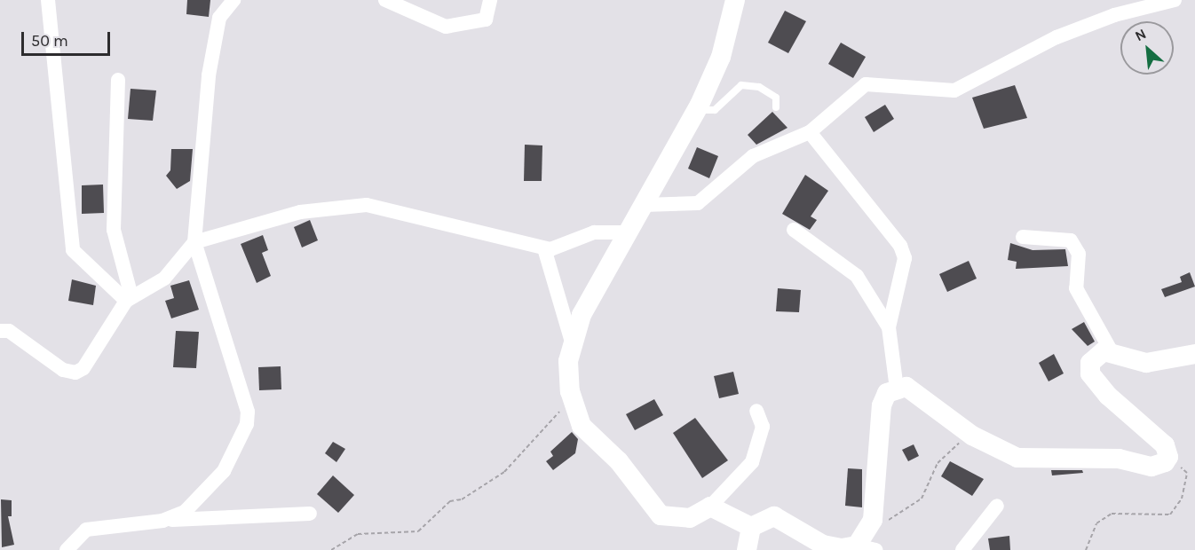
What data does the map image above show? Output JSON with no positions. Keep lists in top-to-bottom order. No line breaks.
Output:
{"scale_bar":"50 m","north":"top left"}
